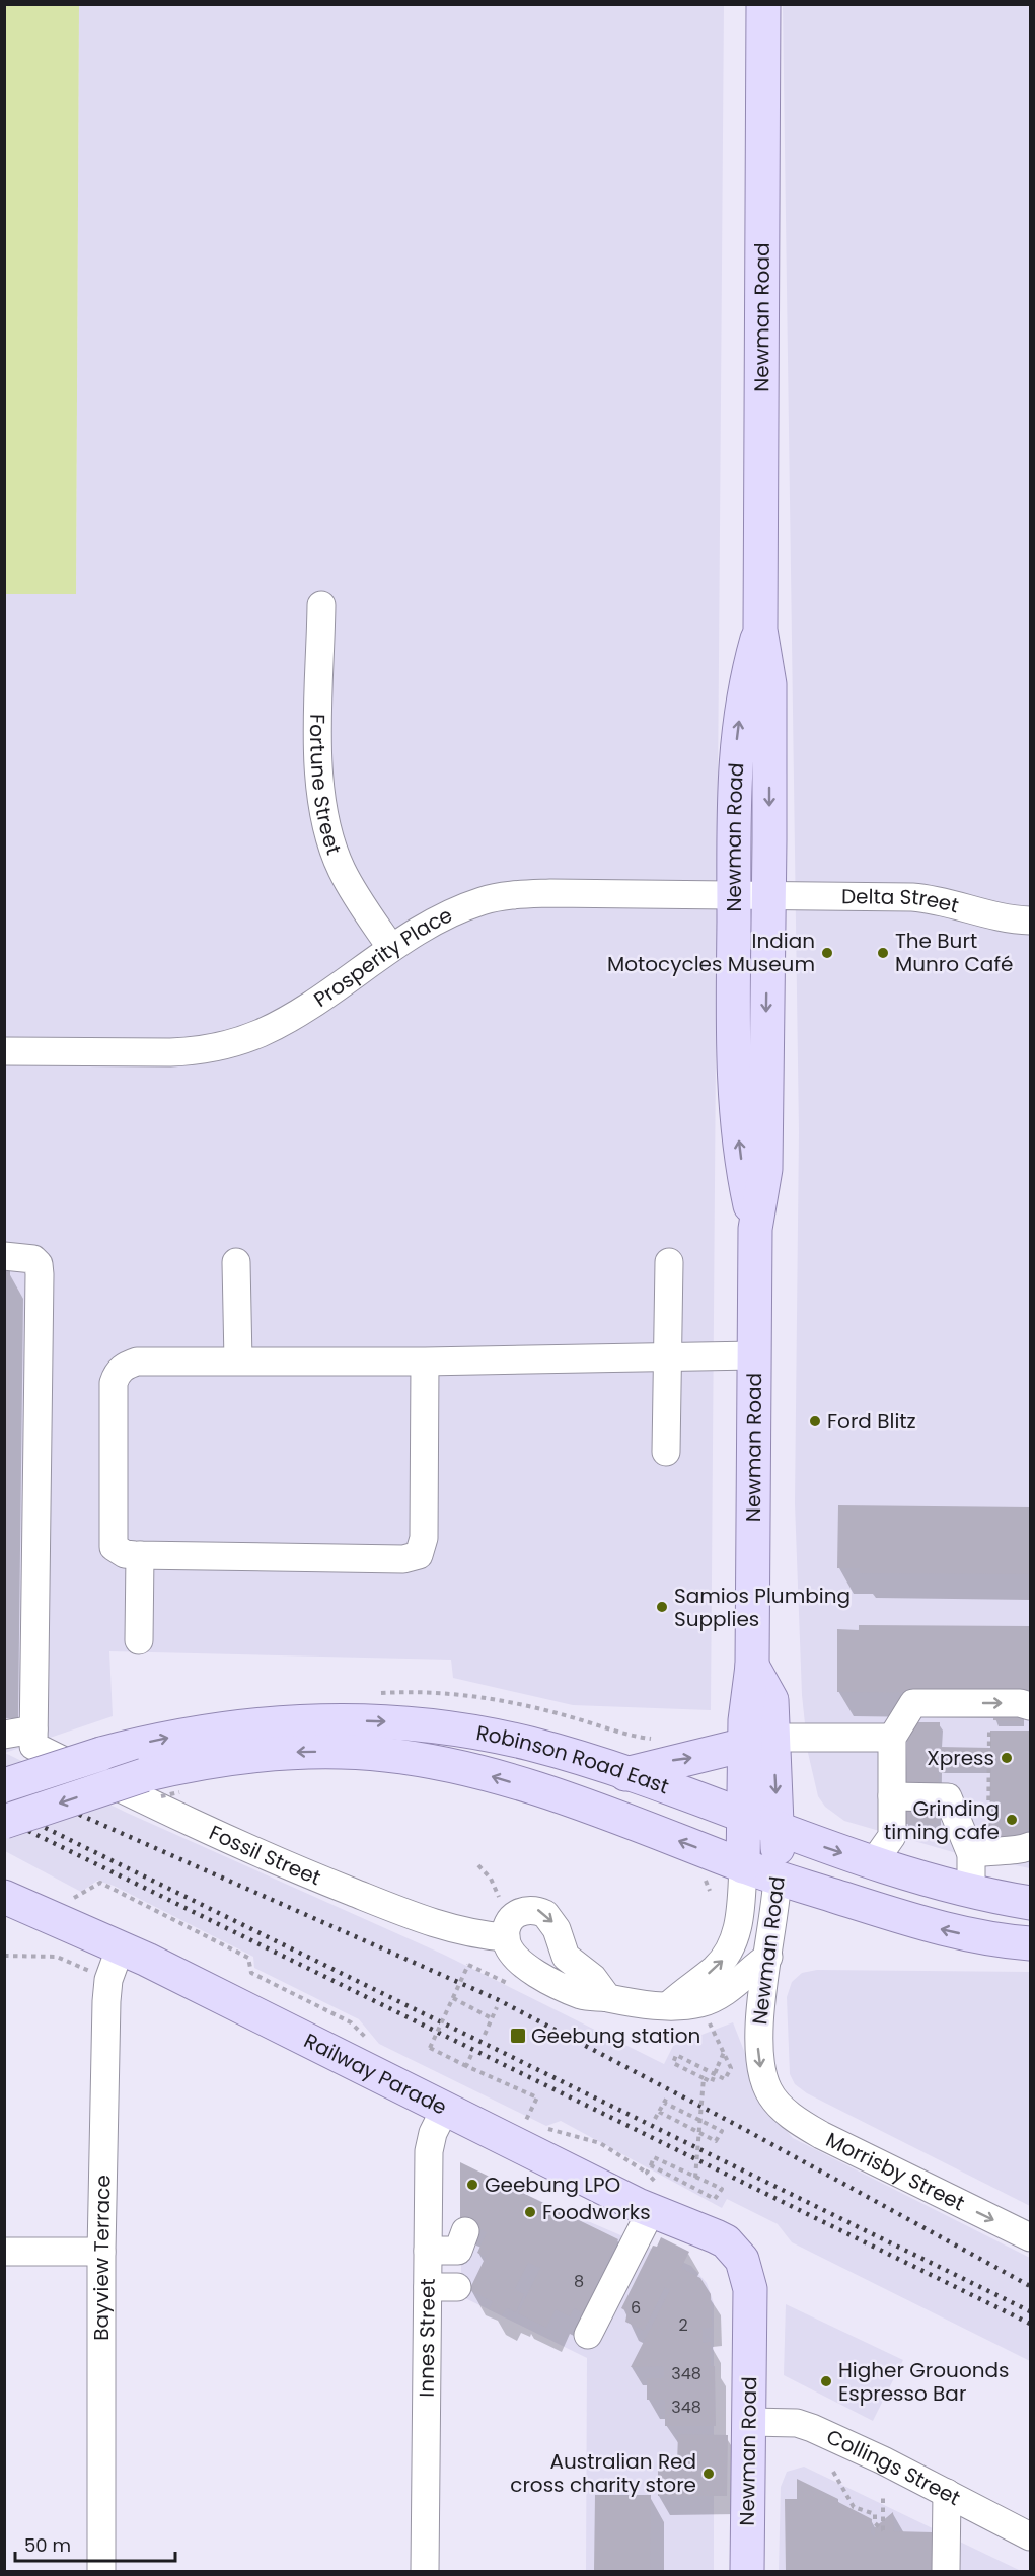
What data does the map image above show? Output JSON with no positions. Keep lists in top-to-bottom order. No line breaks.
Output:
{"streets":{"main road":["Newman Road","Robinson Road East","Railway Parade"],"street":["Fortune Street","Delta Street","Prosperity Place","Fossil Street","Morrisby Street","Bayview Terrace","Innes Street","Collings Street"]},"crossings":[["Newman Road","Delta Street"],["Newman Road","Prosperity Place"],["Newman Road","Robinson Road East"],["Newman Road","Railway Parade"],["Newman Road","Morrisby Street"],["Newman Road","Collings Street"],["Fortune Street","Prosperity Place"],["Delta Street","Prosperity Place"],["Railway Parade","Bayview Terrace"],["Railway Parade","Innes Street"]],"one_way":["Morrisby Street"],"places":{"other":["Indian Motocycles Museum","The Burt Munro Café","Ford Blitz","Samios Plumbing Supplies","Xpress","Grinding timing cafe","Geebung LPO","Foodworks","Higher Grouonds Espresso Bar","Australian Red cross charity store"],"transit":["Geebung station"]},"house_numbers":["8","6","2","348","348"],"scale_bar":"50 m"}
